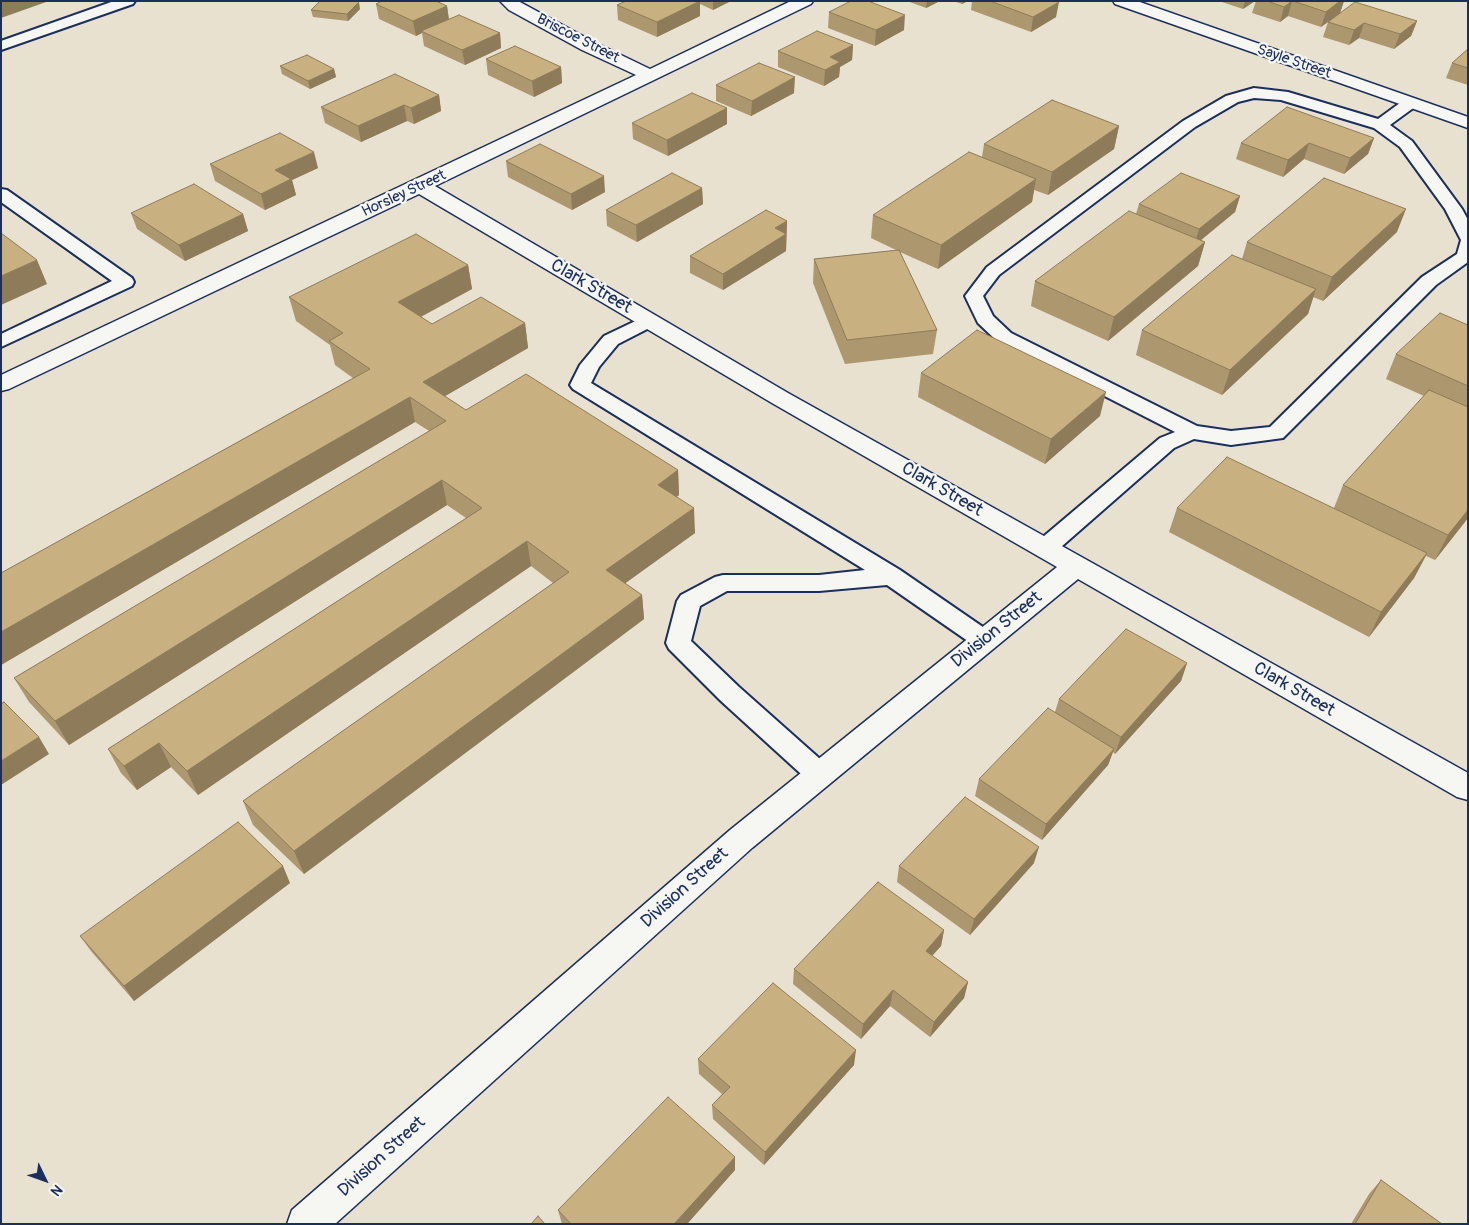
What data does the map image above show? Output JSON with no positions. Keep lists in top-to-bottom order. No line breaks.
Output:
{"streets":{"street":["Briscoe Street","Sayle Street","Horsley Street","Clark Street","Division Street"]},"crossings":[["Briscoe Street","Horsley Street"],["Horsley Street","Clark Street"],["Clark Street","Division Street"]],"north":"bottom right"}
